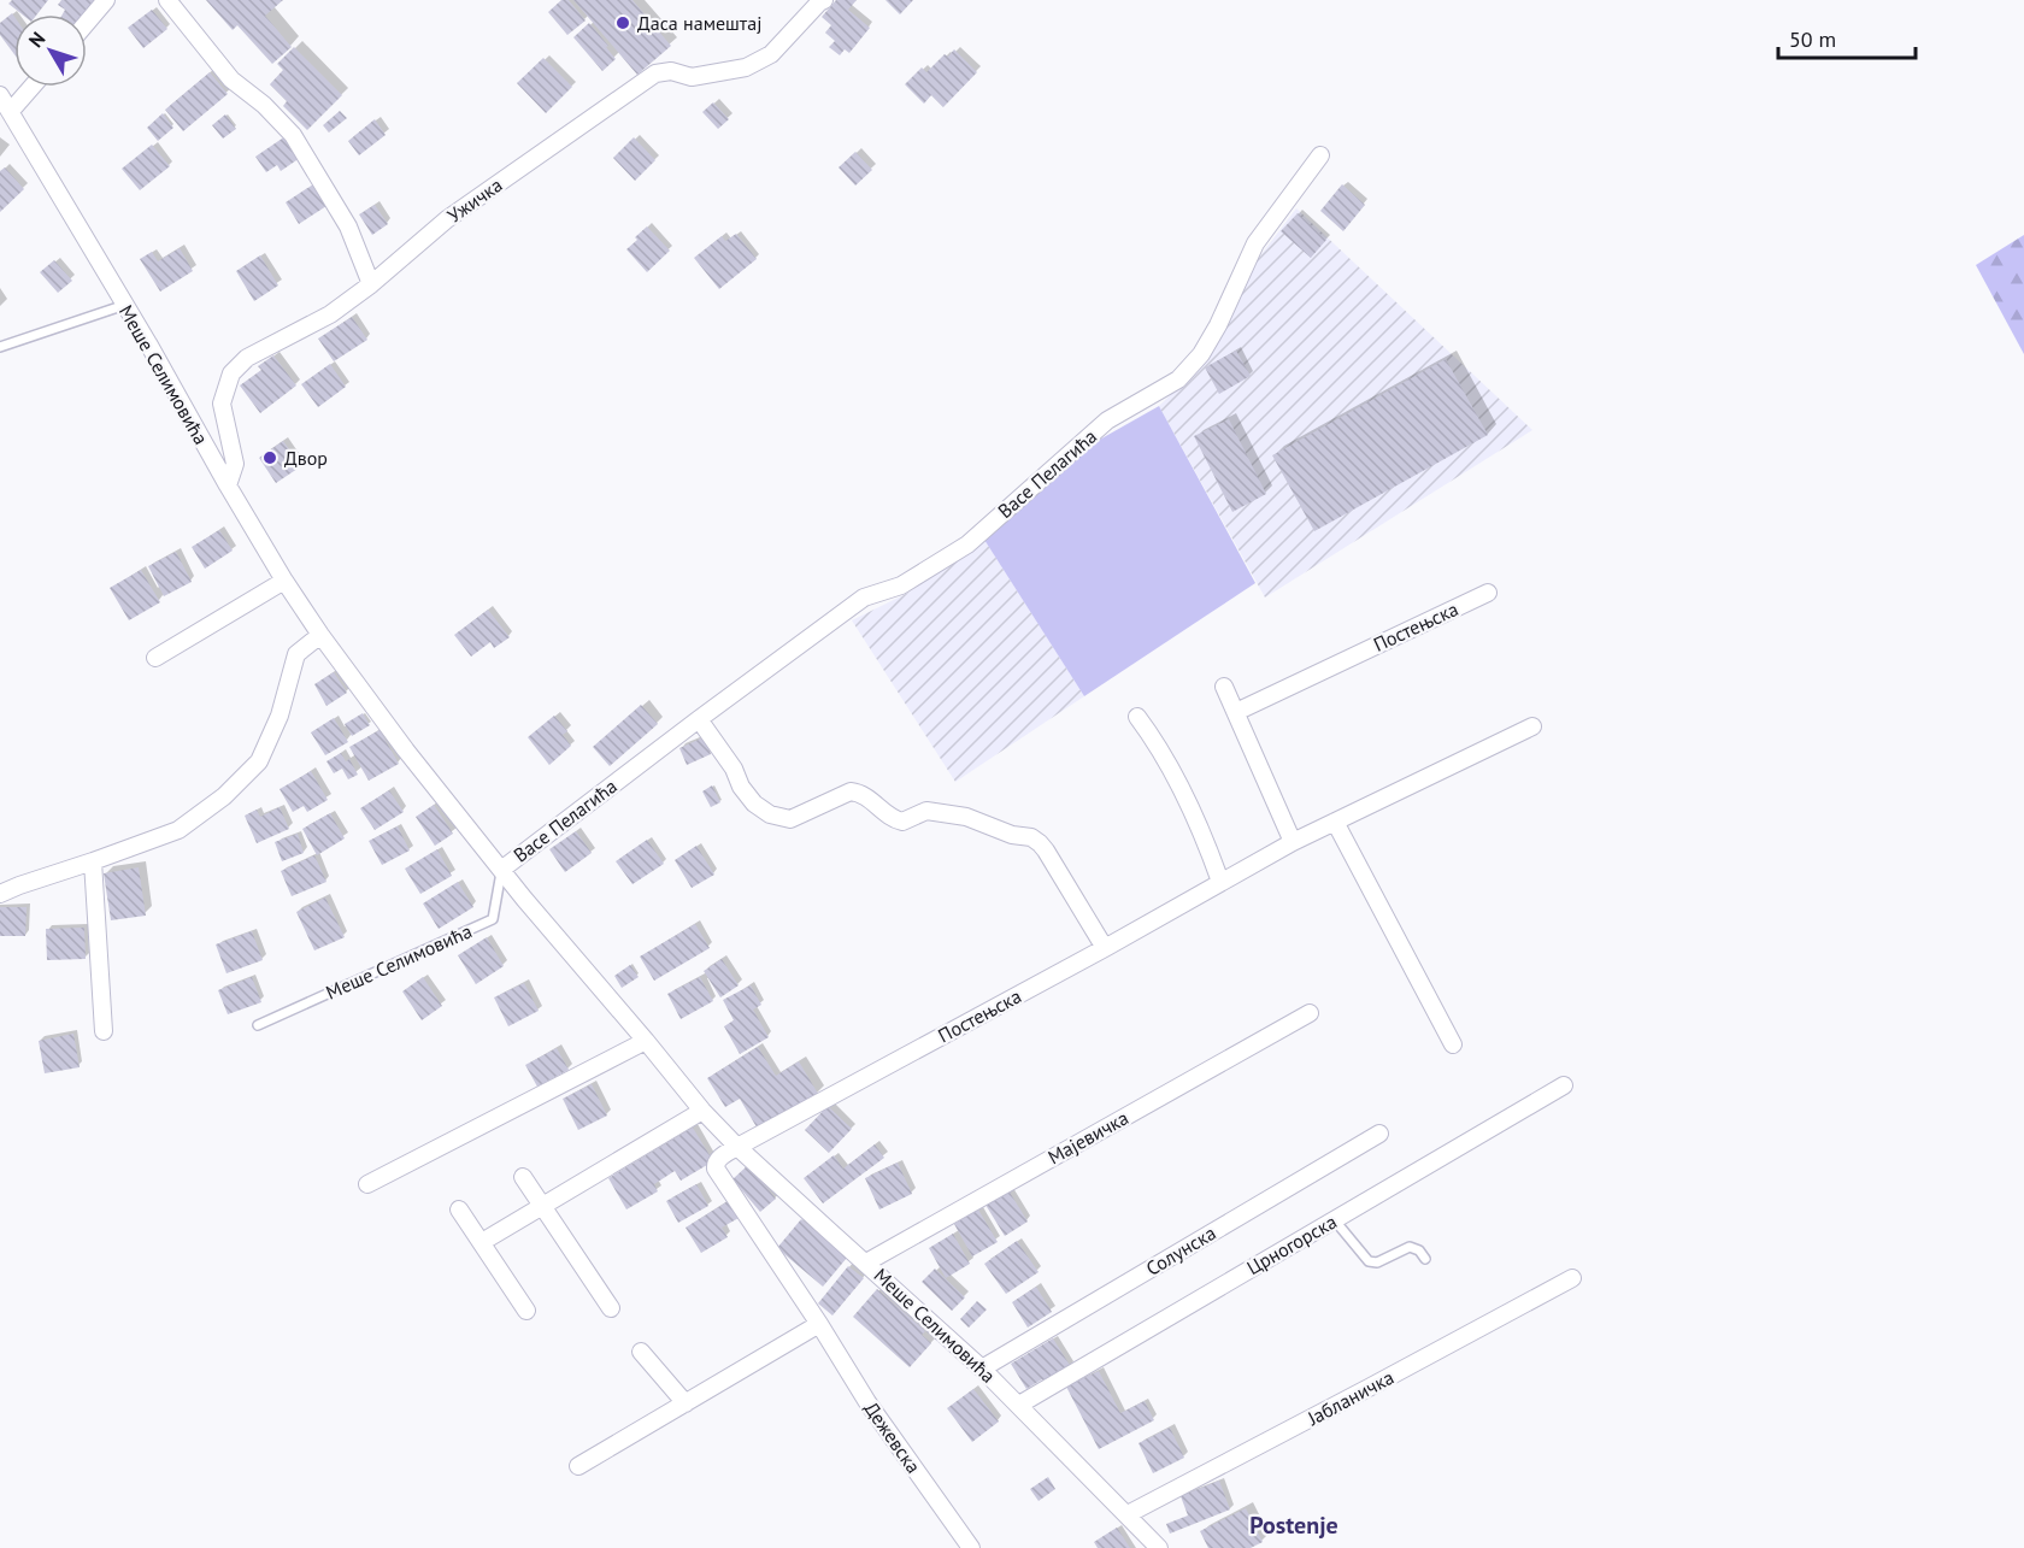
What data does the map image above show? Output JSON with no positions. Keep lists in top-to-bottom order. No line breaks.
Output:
{"streets":{"street":["Ужичка","Меше Селимовића","Васе Пелагића","Постењска","Мајевичка","Црногорска","Солунска","Јабланичка","Дежевска"]},"crossings":[["Ужичка","Меше Селимовића"],["Меше Селимовића","Васе Пелагића"],["Меше Селимовића","Постењска"],["Меше Селимовића","Мајевичка"],["Меше Селимовића","Црногорска"],["Меше Селимовића","Солунска"],["Меше Селимовића","Јабланичка"],["Меше Селимовића","Дежевска"],["Постењска","Дежевска"]],"districts":["Postenje"],"places":["Даса намештај","Двор"],"scale_bar":"50 m","north":"top left"}
